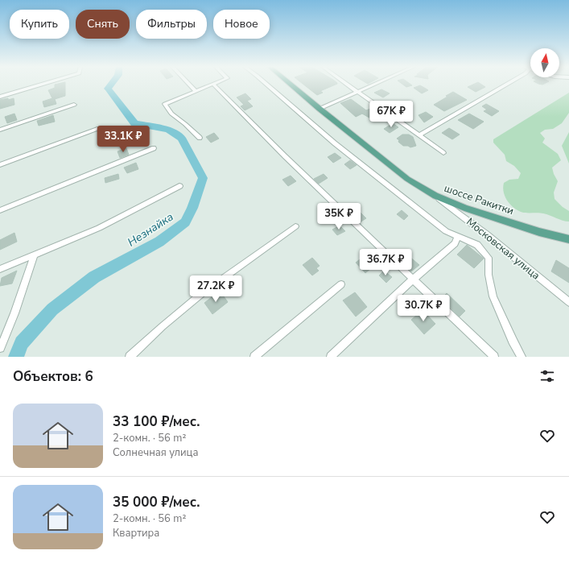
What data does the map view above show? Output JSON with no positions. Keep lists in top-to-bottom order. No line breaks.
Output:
{"streets":{"main road":["шоссе Ракитки"],"street":["Московская улица"]},"crossings":[["шоссе Ракитки","Московская улица"]],"water":["Незнайка"],"north":"top","page":{"chip":["Купить","Снять","Фильтры","Новое"],"price":["67K ₽","33.1K ₽","35K ₽","36.7K ₽","27.2K ₽","30.7K ₽"],"heading":"Объектов: 6","list":[{"name":"33 100 ₽/мес.","note":"2-комн. · 56 m² · Солнечная улица"},{"name":"35 000 ₽/мес.","note":"2-комн. · 56 m² · Квартира"}]}}
